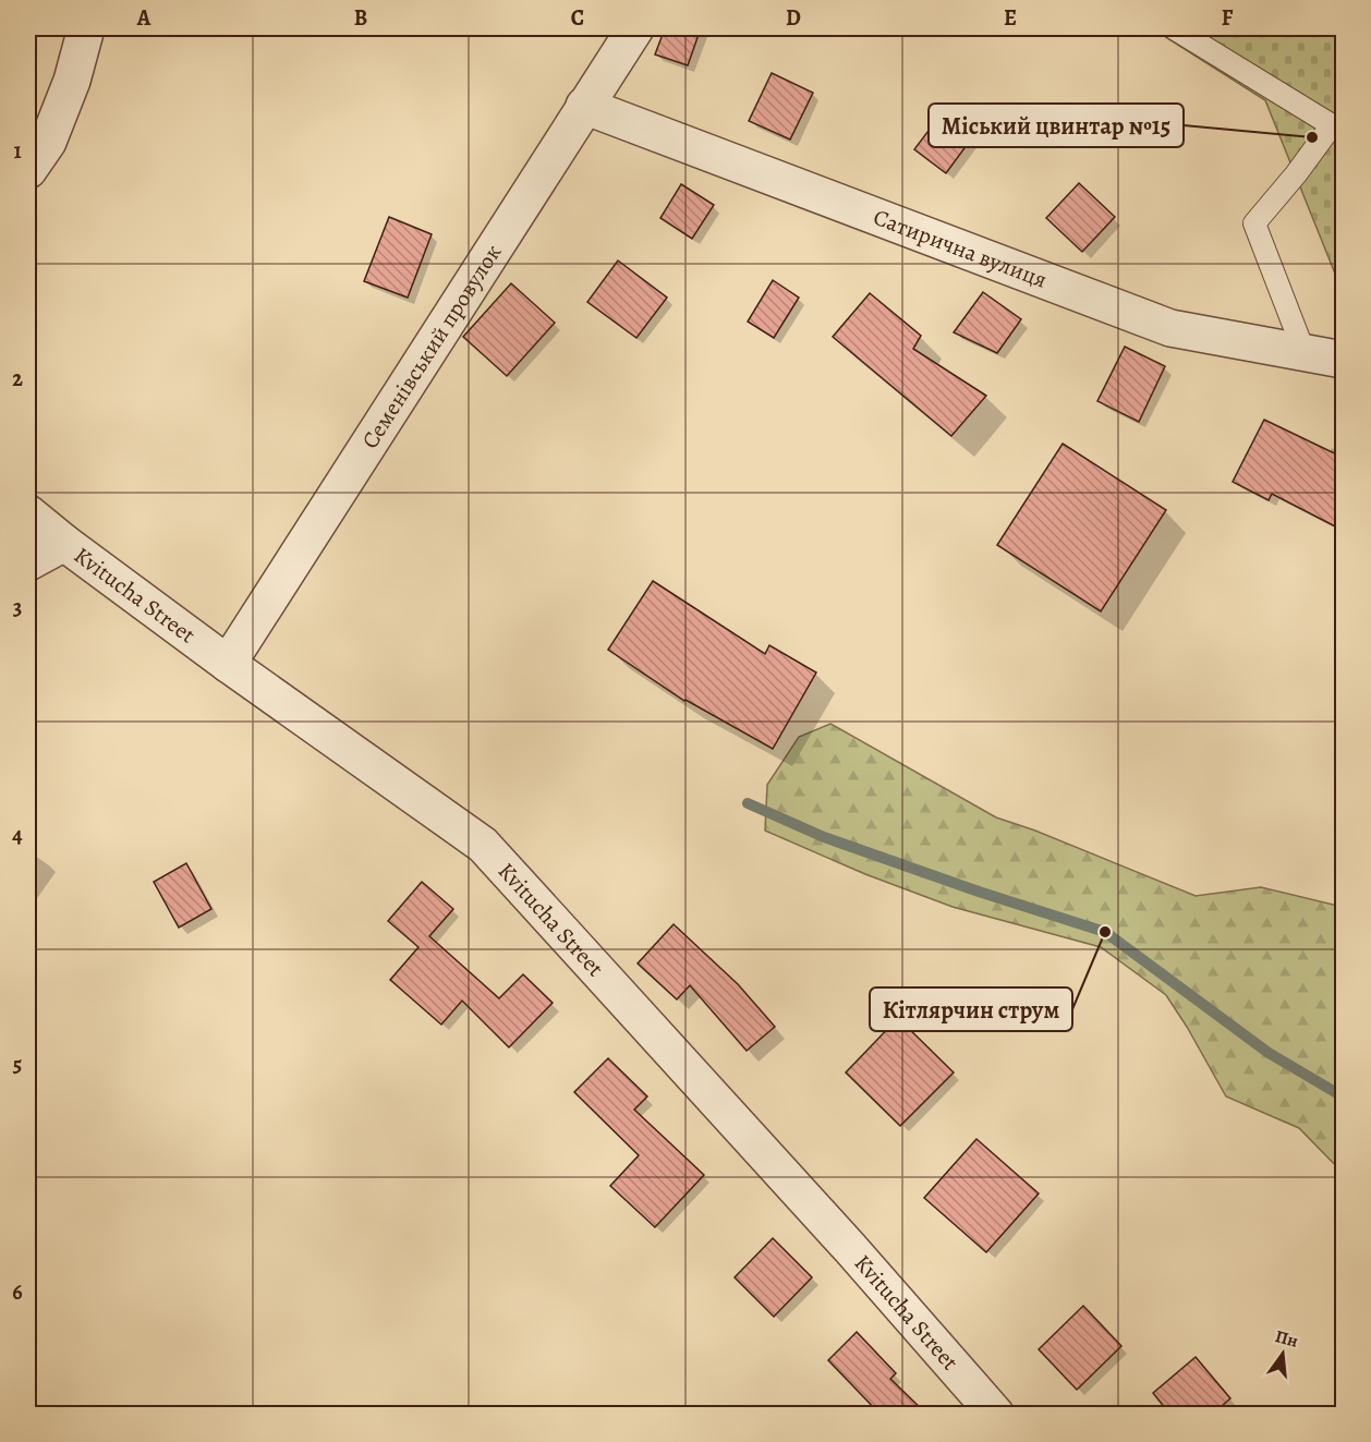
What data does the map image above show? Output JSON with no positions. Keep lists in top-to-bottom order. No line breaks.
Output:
{"streets":{"street":["Сатирична вулиця","Семенівський провулок","Kvitucha Street"]},"crossings":[["Сатирична вулиця","Семенівський провулок"],["Семенівський провулок","Kvitucha Street"]],"places":["Міський цвинтар №15","Кітлярчин струм"],"north":"top","grid":{"columns":["A","B","C","D","E","F"],"rows":["1","2","3","4","5","6"]}}
